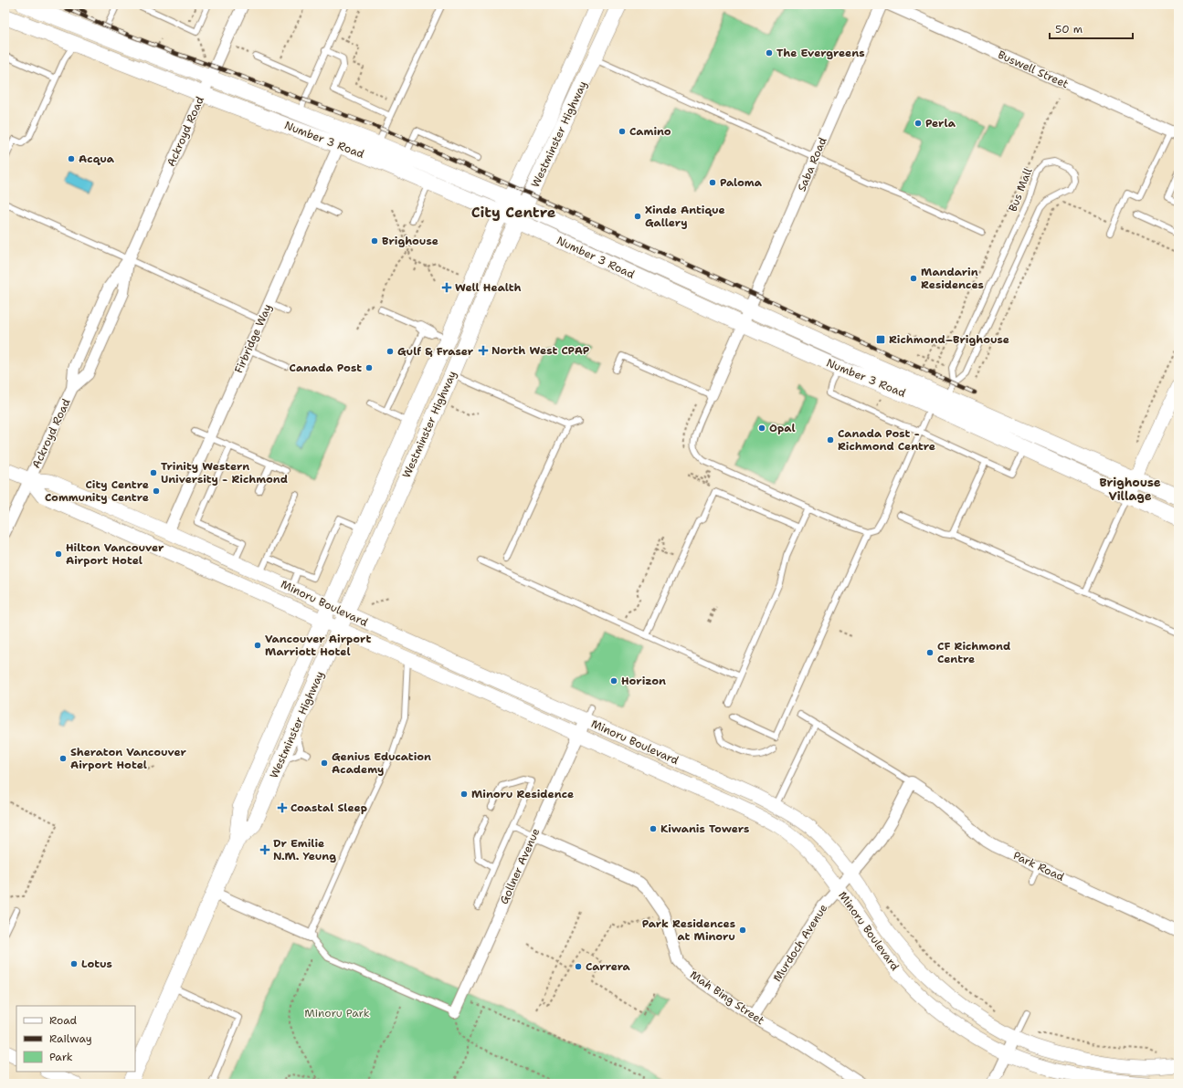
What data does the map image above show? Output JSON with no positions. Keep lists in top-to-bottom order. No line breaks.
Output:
{"streets":{"main road":["Westminster Highway","Number 3 Road"],"street":["Buswell Street","Ackroyd Road","Saba Road","Firbridge Way","Minoru Boulevard","Gollner Avenue","Park Road","Murdoch Avenue","Mah Bing Street"],"lane":["Bus Mall"]},"crossings":[["Ackroyd Road","Number 3 Road"],["Ackroyd Road","Minoru Boulevard"],["Westminster Highway","Number 3 Road"],["Westminster Highway","Minoru Boulevard"],["Number 3 Road","Saba Road"],["Number 3 Road","Bus Mall"],["Number 3 Road","Firbridge Way"],["Firbridge Way","Minoru Boulevard"],["Minoru Boulevard","Gollner Avenue"],["Minoru Boulevard","Murdoch Avenue"],["Gollner Avenue","Mah Bing Street"],["Park Road","Murdoch Avenue"],["Murdoch Avenue","Mah Bing Street"]],"districts":["City Centre","Brighouse Village"],"parks":["Minoru Park"],"places":{"other":["The Evergreens","Perla","Camino","Acqua","Paloma","Xinde Antique Gallery","Brighouse","Mandarin Residences","Gulf & Fraser","Canada Post","Opal","Canada Post - Richmond Centre","Trinity Western University - Richmond","City Centre Community Centre","Hilton Vancouver Airport Hotel","Vancouver Airport Marriott Hotel","CF Richmond Centre","Horizon","Sheraton Vancouver Airport Hotel","Genius Education Academy","Minoru Residence","Kiwanis Towers","Park Residences at Minoru","Lotus","Carrera"],"health":["Well Health","North West CPAP","Coastal Sleep","Dr Emilie N.M. Yeung"],"transit":["Richmond–Brighouse"]},"legend":["Road","Railway","Park"],"scale_bar":"50 m"}
